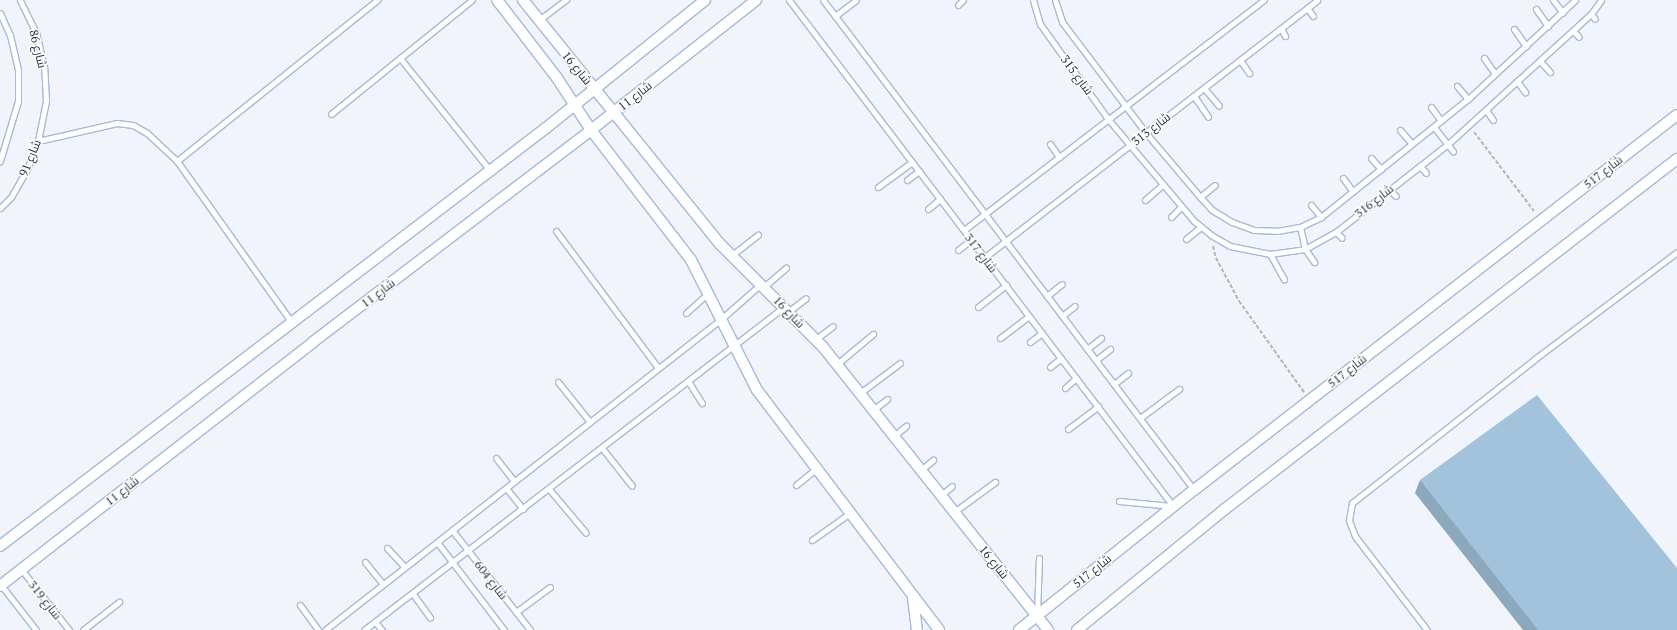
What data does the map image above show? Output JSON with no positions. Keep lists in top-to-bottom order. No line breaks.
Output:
{"streets":{"street":["شارع 16","شارع 11","شارع 517"],"lane":["شارع 86","شارع 315","شارع 313","شارع 91","شارع 316","شارع 317","شارع 604","شارع 319"]},"crossings":[["شارع 86","شارع 91"],["شارع 16","شارع 11"],["شارع 16","شارع 517"],["شارع 315","شارع 313"],["شارع 315","شارع 316"],["شارع 11","شارع 319"],["شارع 313","شارع 316"],["شارع 313","شارع 317"],["شارع 517","شارع 317"]]}
